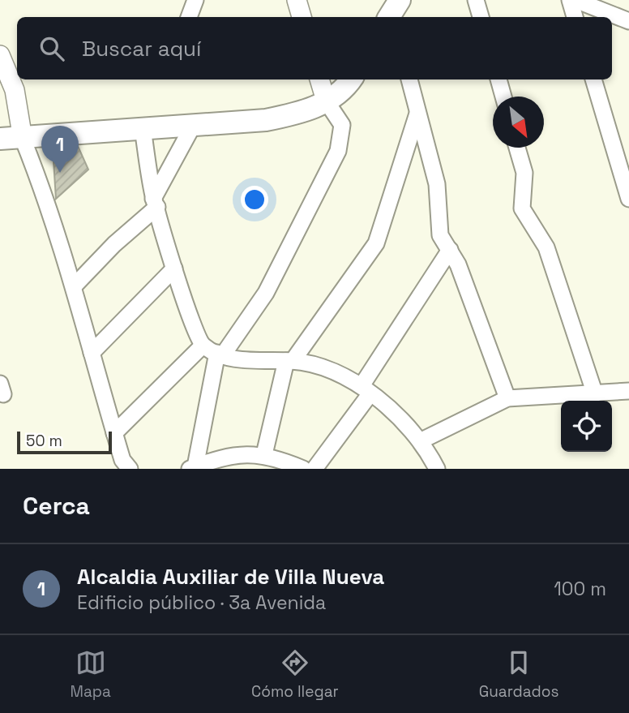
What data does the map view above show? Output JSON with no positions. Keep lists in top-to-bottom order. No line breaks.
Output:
{"scale_bar":"50 m","north":"bottom right","page":{"search":"Buscar aquí","pins":"1","scale":"50 m","heading":"Cerca","list":[{"mark":"1","name":"Alcaldia Auxiliar de Villa Nueva","note":"Edificio público · 3a Avenida","value":"100 m"}],"nav":["Mapa","Cómo llegar","Guardados"]}}
